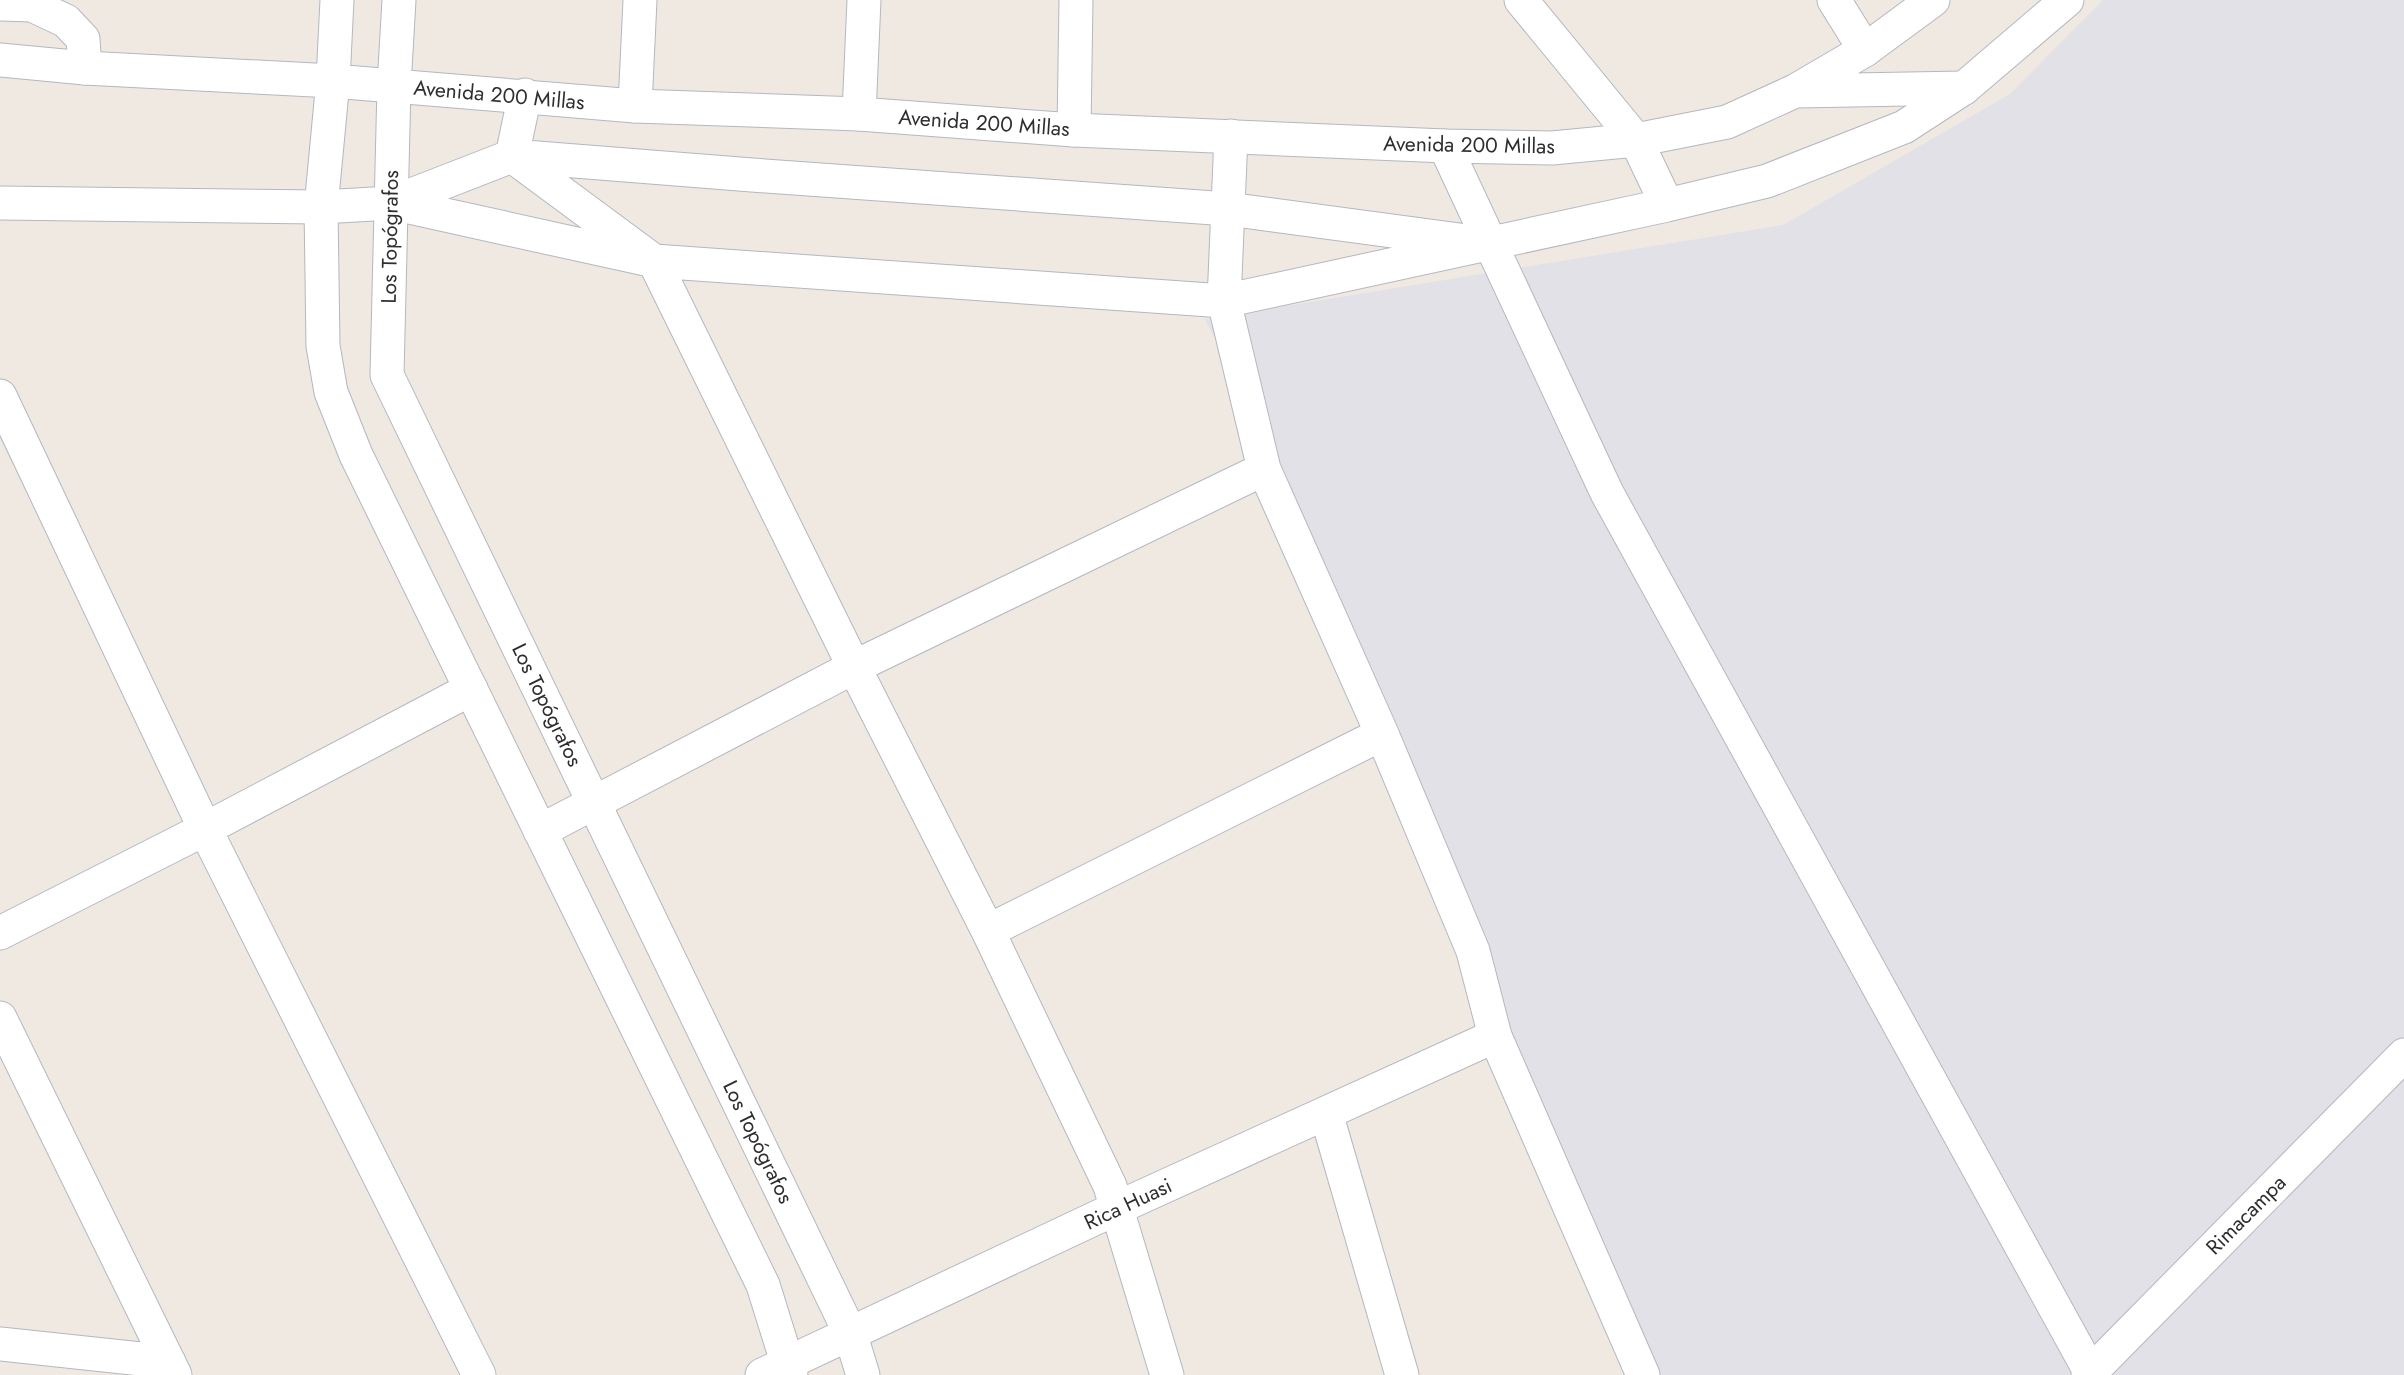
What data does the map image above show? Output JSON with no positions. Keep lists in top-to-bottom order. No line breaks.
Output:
{"streets":{"street":["Avenida 200 Millas","Los Topógrafos","Rica Huasi","Rimacampa"]},"crossings":[["Avenida 200 Millas","Los Topógrafos"],["Los Topógrafos","Rica Huasi"]]}
